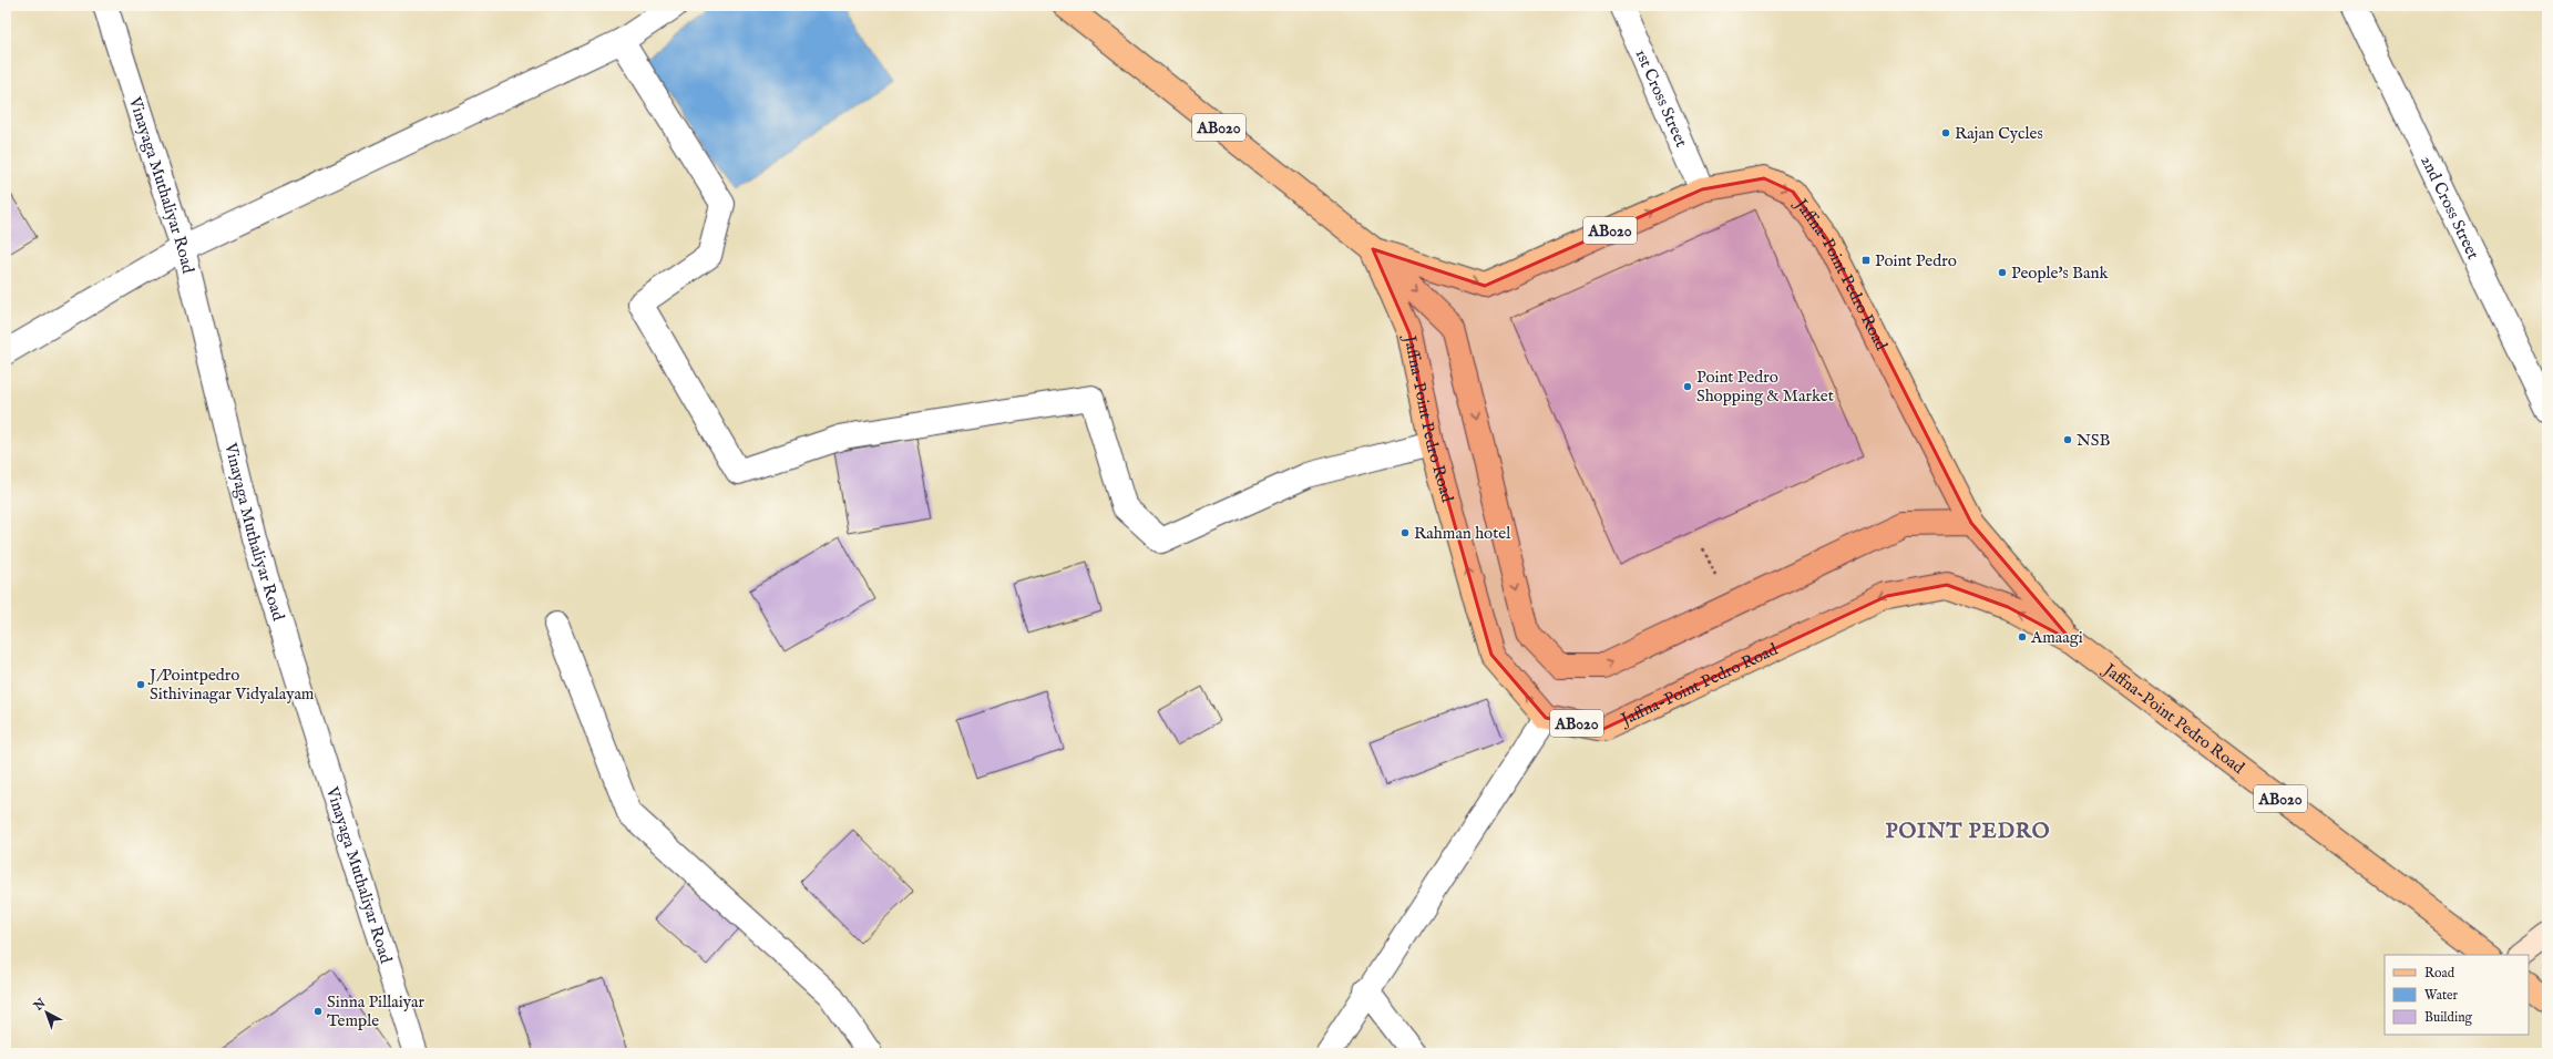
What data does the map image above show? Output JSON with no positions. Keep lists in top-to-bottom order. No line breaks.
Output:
{"streets":{"main road":["AB020","Jaffna-Point Pedro Road"],"street":["1st Cross Street","Vinayaga Muthaliyar Road","2nd Cross Street"]},"crossings":[["1st Cross Street","Jaffna-Point Pedro Road"]],"districts":["POINT PEDRO"],"places":{"other":["Rajan Cycles","People's Bank","Point Pedro Shopping & Market","NSB","Rahman hotel","Amaagi","J/Pointpedro Sithivinagar Vidyalayam","Sinna Pillaiyar Temple"],"transit":["Point Pedro"]},"legend":["Road","Water","Building"],"north":"top left"}
